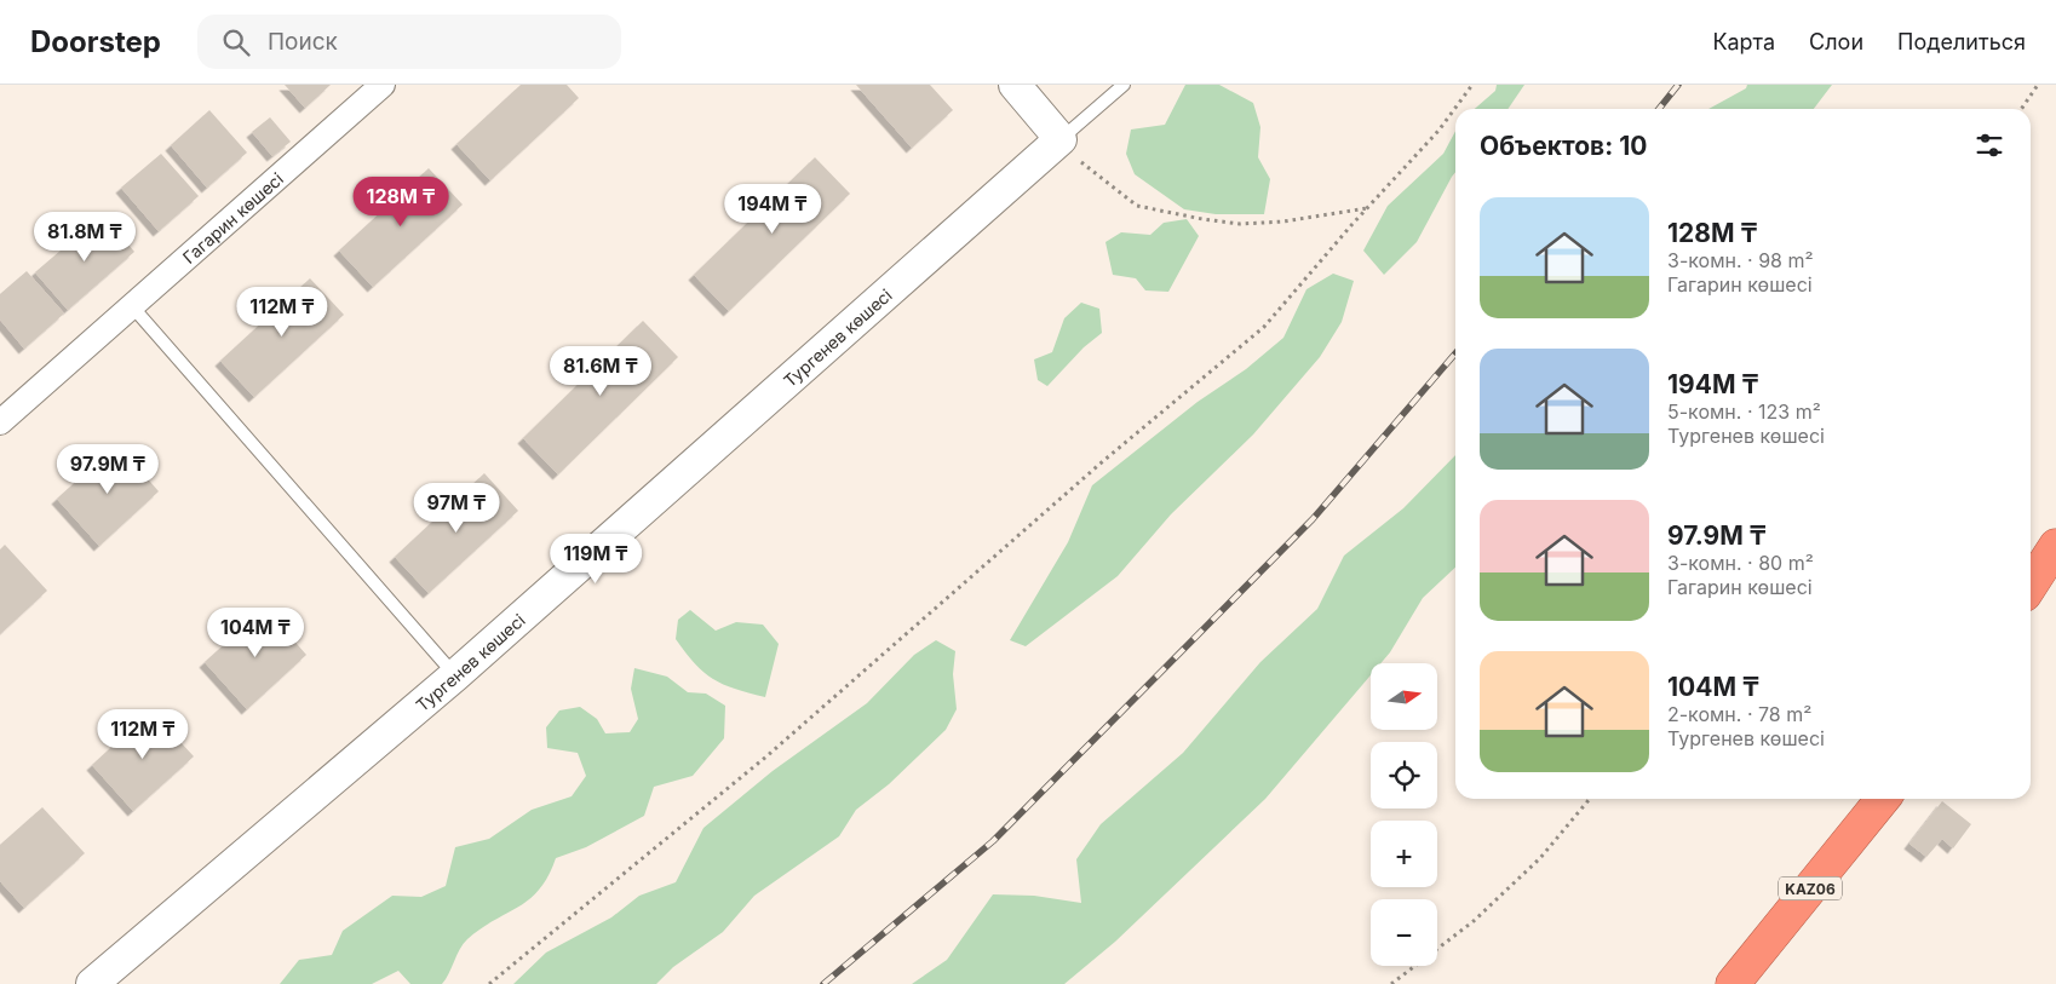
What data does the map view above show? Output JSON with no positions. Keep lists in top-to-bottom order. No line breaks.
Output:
{"streets":{"highway":["KАZ06"],"street":["Гагарин көшесі","Тургенев көшесі"]},"north":"right","page":{"header":"Doorstep","search":"Поиск","nav":["Карта","Слои","Поделиться"],"heading":"Объектов: 10","price":["128M ₸","194M ₸","81.8M ₸","112M ₸","81.6M ₸","97.9M ₸","97M ₸","119M ₸","104M ₸","112M ₸"],"list":[{"name":"128M ₸","note":"3-комн. · 98 m² · Гагарин көшесі"},{"name":"194M ₸","note":"5-комн. · 123 m² · Тургенев көшесі"},{"name":"97.9M ₸","note":"3-комн. · 80 m² · Гагарин көшесі"},{"name":"104M ₸","note":"2-комн. · 78 m² · Тургенев көшесі"}],"map_buttons":["+","−"]}}
